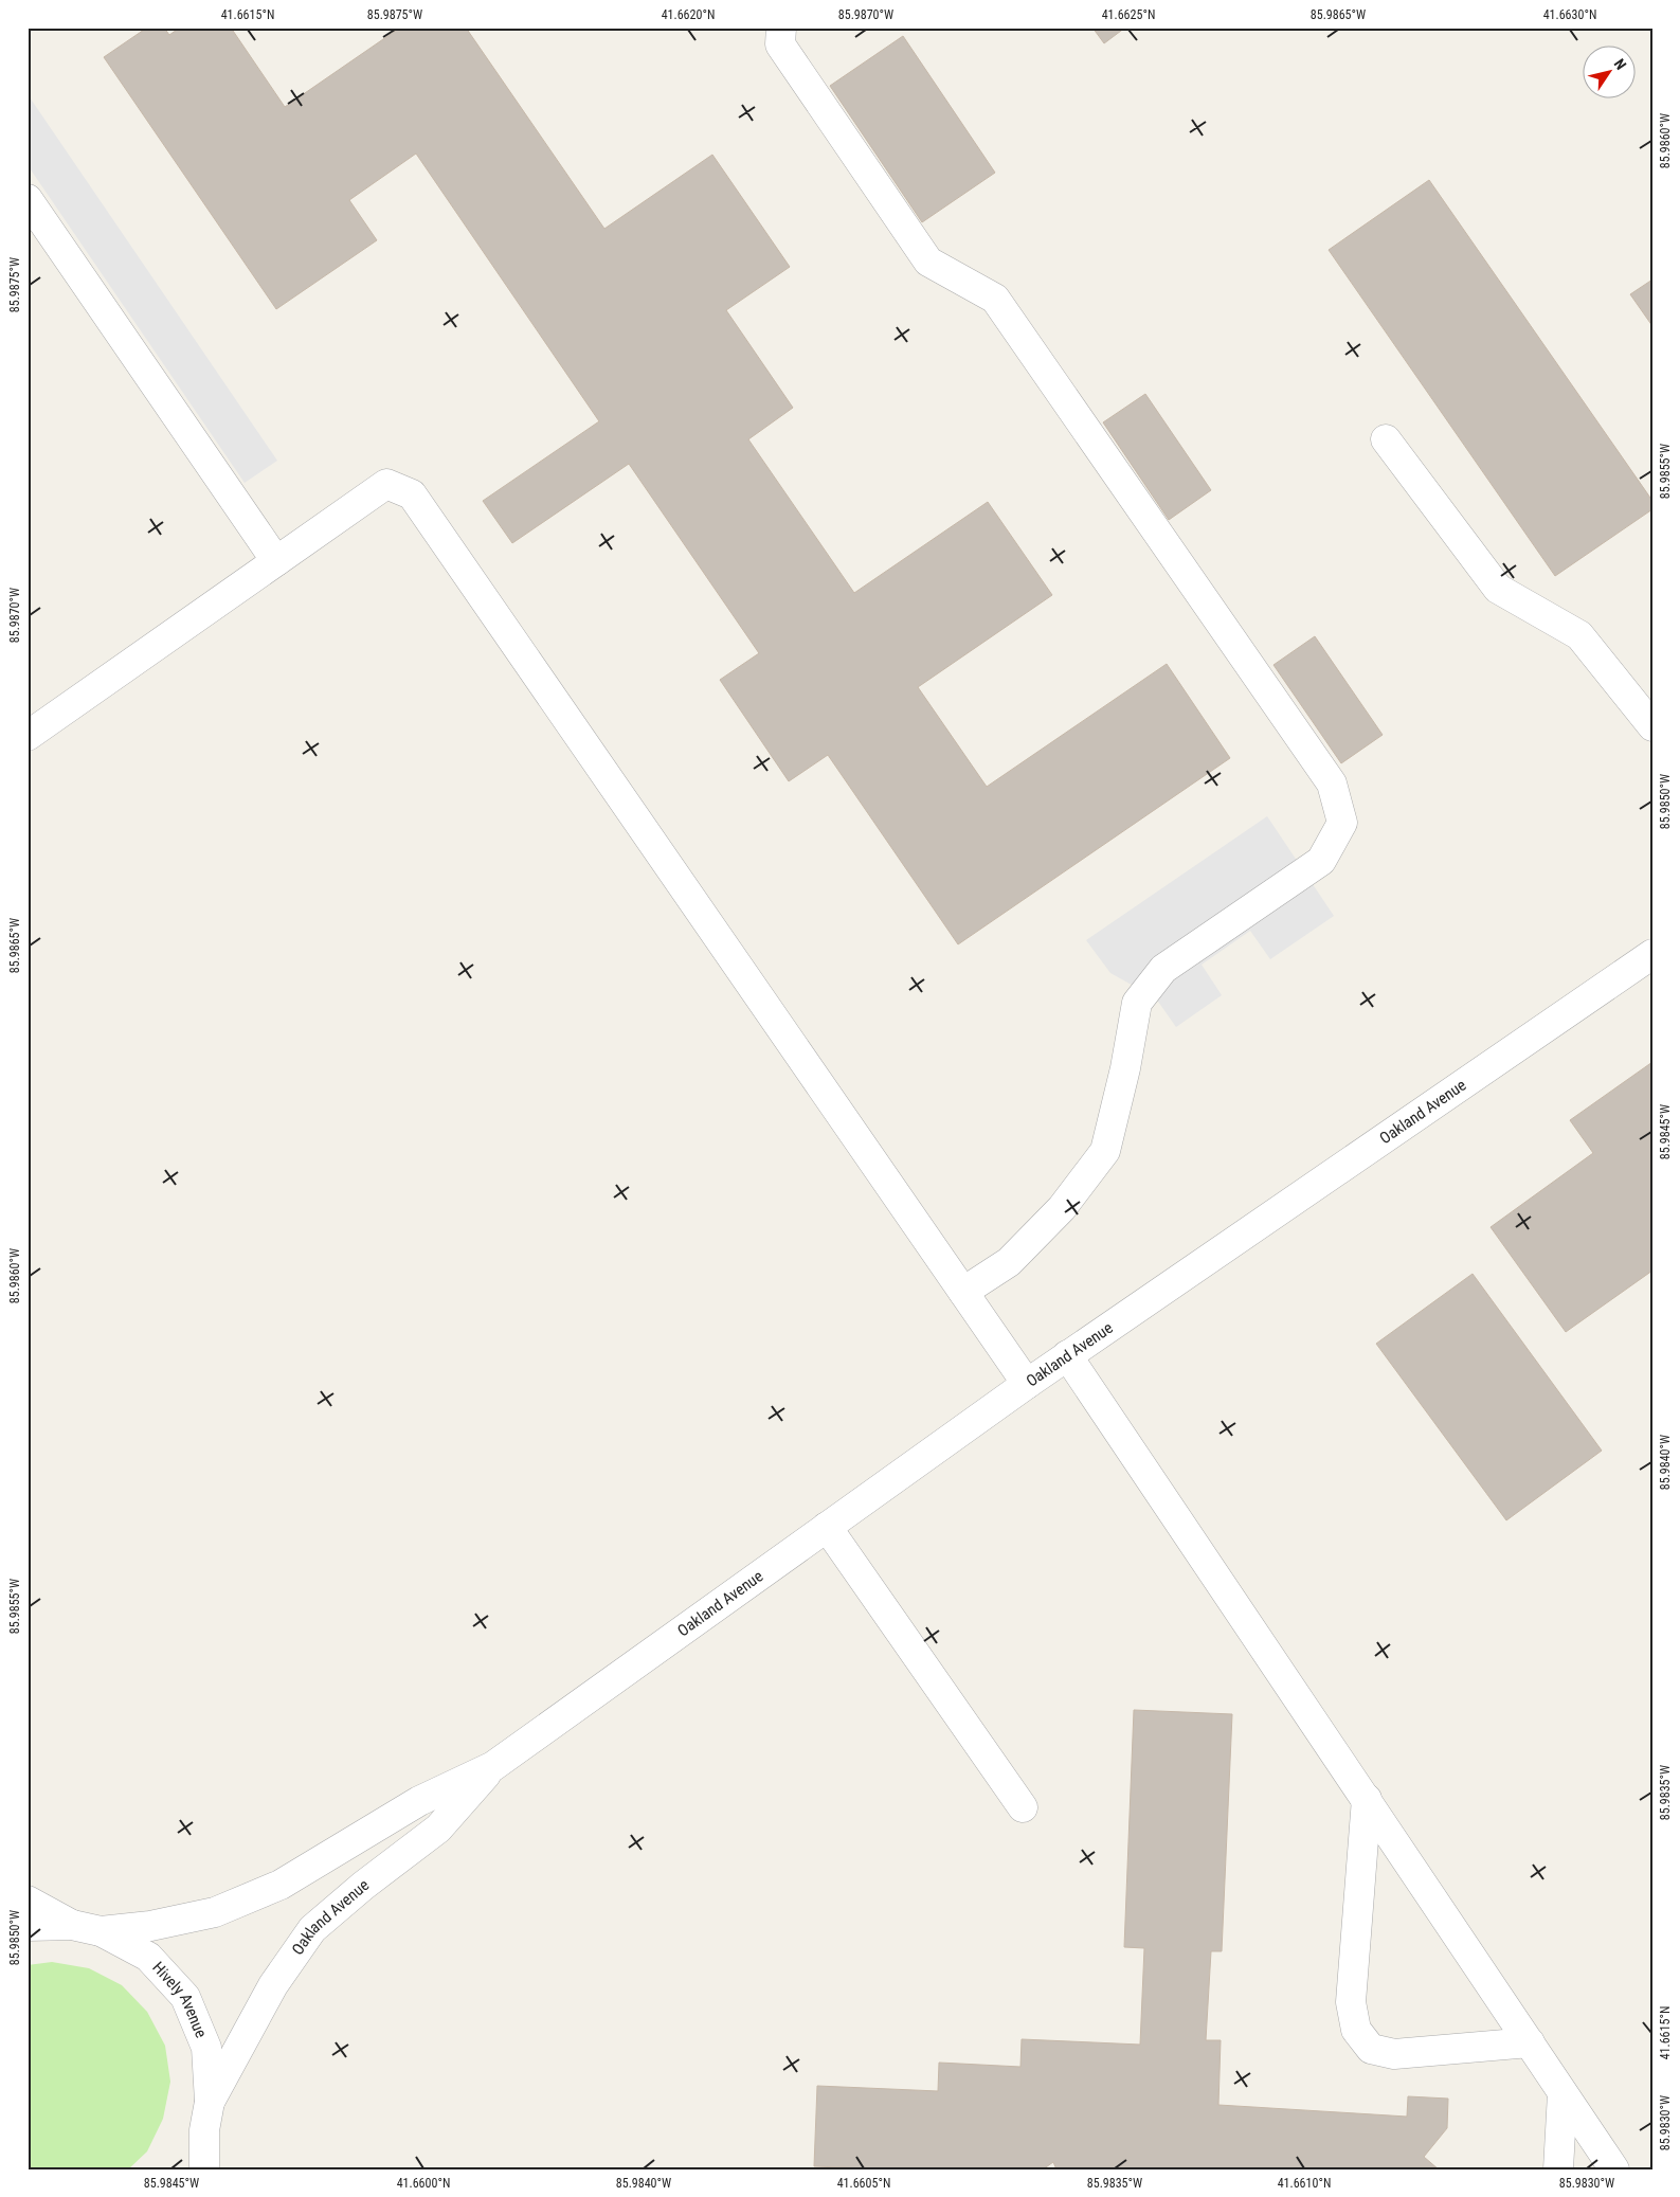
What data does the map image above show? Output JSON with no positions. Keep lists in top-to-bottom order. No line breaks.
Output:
{"streets":{"street":["Oakland Avenue","Hively Avenue"]},"crossings":[["Oakland Avenue","Hively Avenue"]],"north":"top right","coordinates":["41.6615°N","85.9875°W","41.6620°N","85.9870°W","41.6625°N","85.9865°W","41.6630°N","85.9860°W","85.9855°W","85.9850°W","85.9845°W","85.9840°W","85.9835°W","85.9830°W","41.6600°N","41.6605°N","41.6610°N"]}
